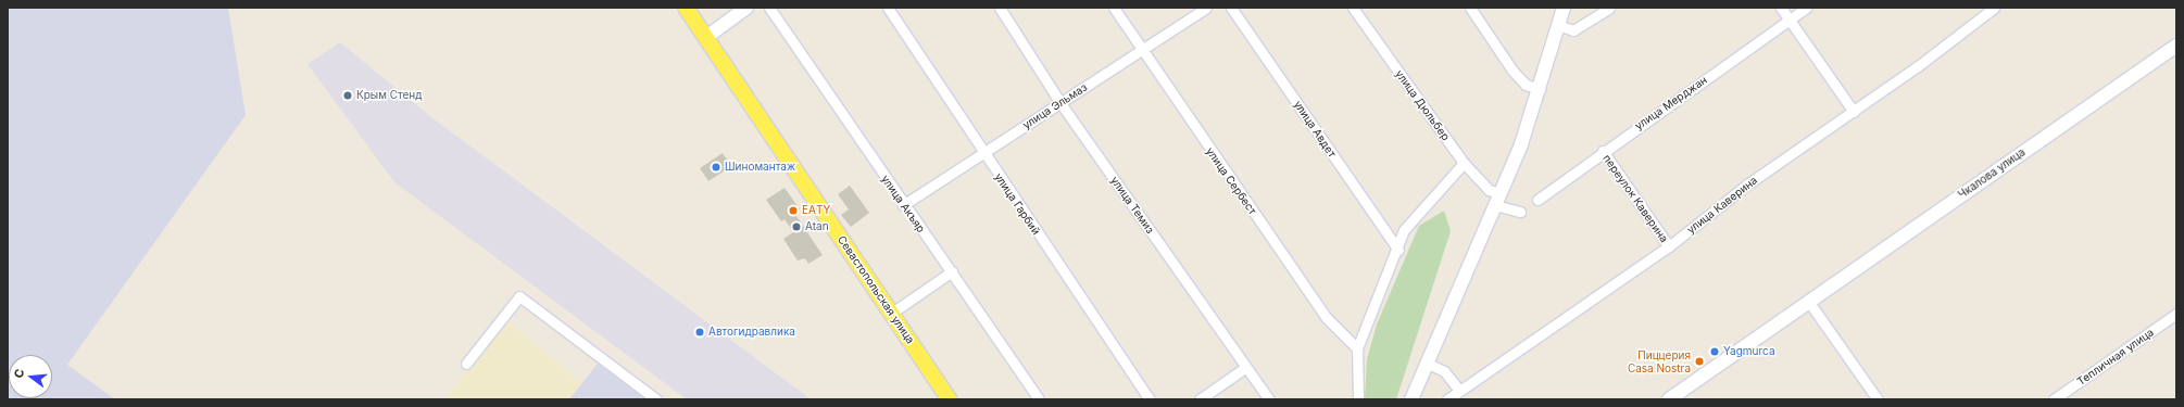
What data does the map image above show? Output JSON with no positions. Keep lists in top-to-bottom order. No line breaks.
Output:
{"streets":{"main road":["Чкалова улица","Севастопольская улица"],"street":["улица Мерджан","улица Дюльбер","улица Эльмаз","улица Авдет","улица Сербест","переулок Каверина","улица Акъяр","улица Гарбий","улица Темиз","улица Каверина","Тепличная улица"]},"crossings":[["улица Мерджан","переулок Каверина"],["улица Эльмаз","улица Сербест"],["улица Эльмаз","улица Акъяр"],["улица Эльмаз","улица Гарбий"],["улица Эльмаз","улица Темиз"],["переулок Каверина","улица Каверина"]],"places":["Крым Стенд","Шиномантаж","EАTY","Atan","Автогидравлика","Yagmurca","Пиццерия Casa Nostra"],"north":"left"}
